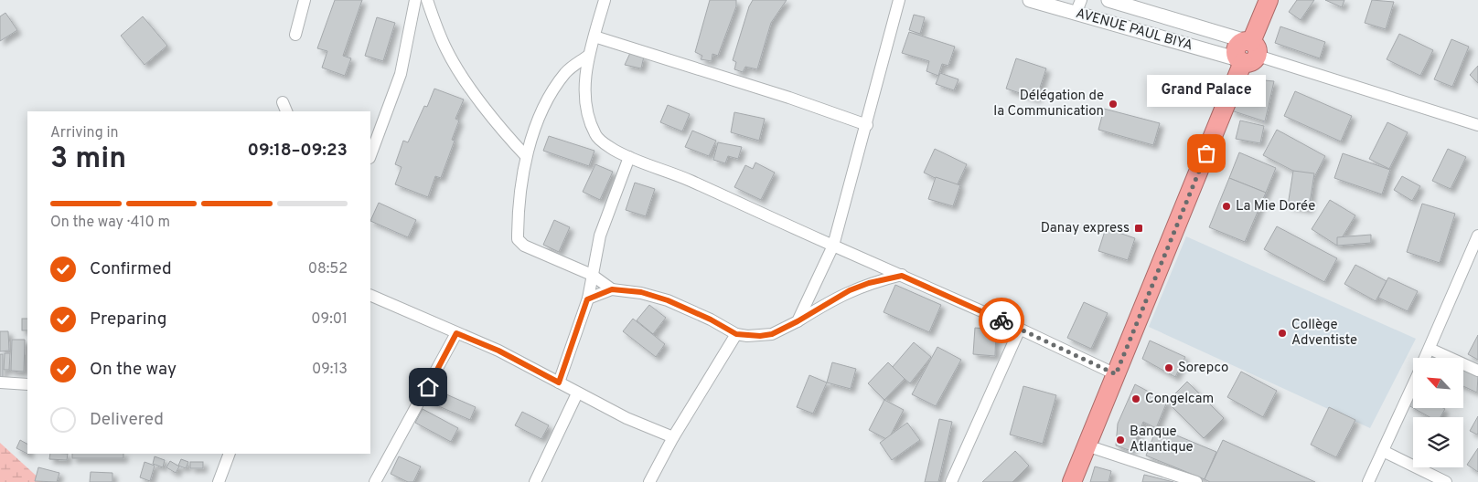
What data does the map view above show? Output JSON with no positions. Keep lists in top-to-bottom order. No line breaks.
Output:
{"streets":{"street":["AVENUE PAUL BIYA"]},"places":{"other":["Délégation de la Communication","Grand Palace","La Mie Dorée","Collège Adventiste","Sorepco","Congelcam","Banque Atlantique"],"transit":["Danay express"]},"north":"top left","page":{"bubble":"Grand Palace","heading":["3 min","Arriving in","09:18–09:23"],"bar":"On the way · 410 m","list":[["Confirmed","08:52"],["Preparing","09:01"],["On the way","09:13"],"Delivered"]}}
